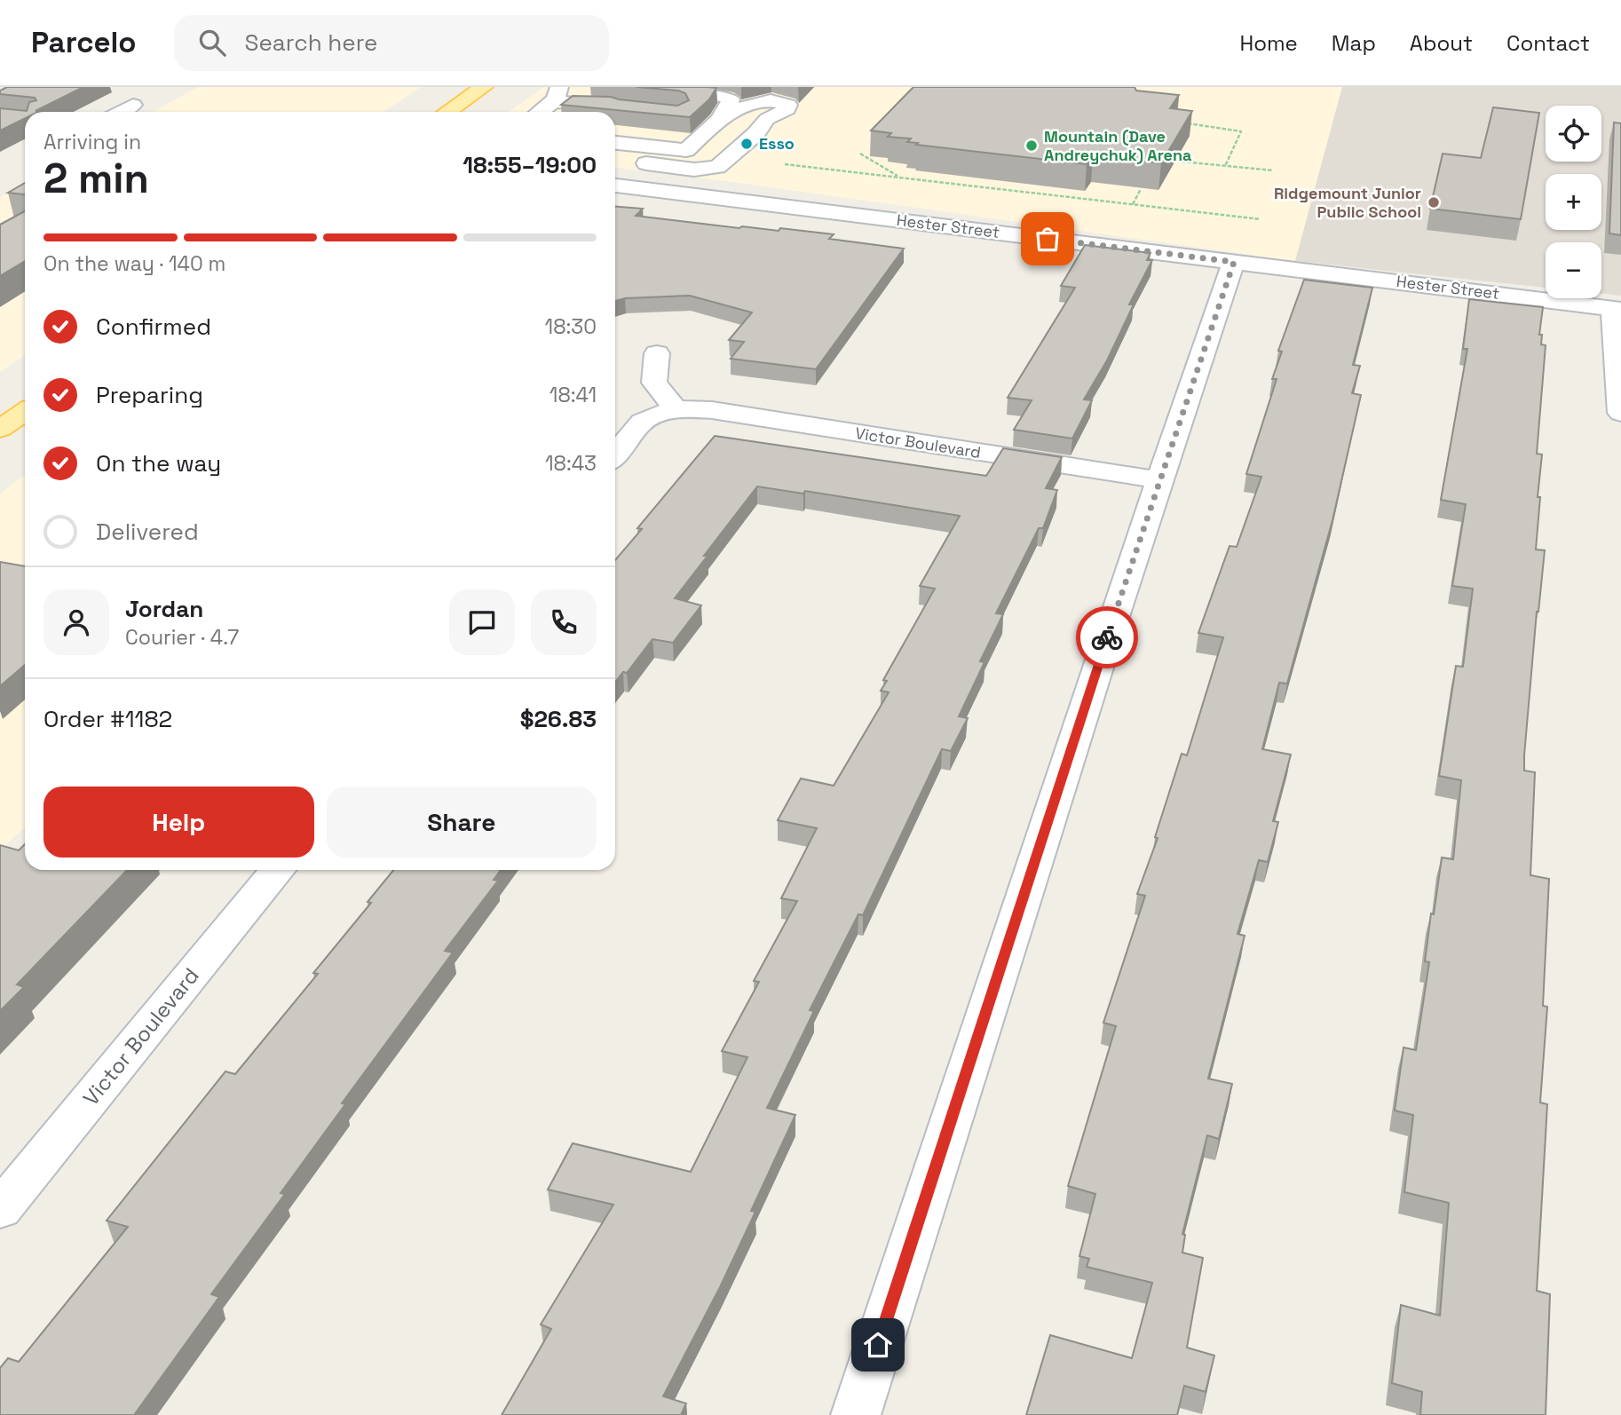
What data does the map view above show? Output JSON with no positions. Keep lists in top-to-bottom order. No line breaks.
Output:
{"streets":{"street":["Hester Street","Victor Boulevard"]},"places":["Esso","Mountain (Dave Andreychuk) Arena","Ridgemount Junior Public School"],"page":{"header":"Parcelo","search":"Search here","nav":["Home","Map","About","Contact"],"map_buttons":["+","−"],"heading":["2 min","Arriving in","18:55–19:00"],"panel":["Jordan","Courier · 4.7","Order #1182","$26.83"],"bar":"On the way · 140 m","list":[["Confirmed","18:30"],["Preparing","18:41"],["On the way","18:43"],"Delivered"],"buttons":["Help","Share"]}}
